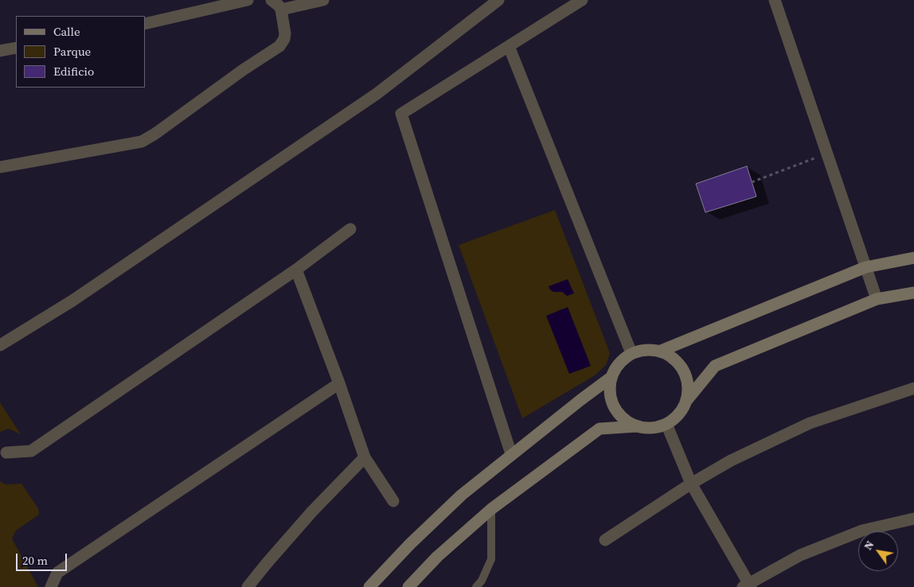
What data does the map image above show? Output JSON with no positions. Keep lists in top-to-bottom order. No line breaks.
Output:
{"legend":["Calle","Parque","Edificio"],"scale_bar":"20 m","north":"top left"}
